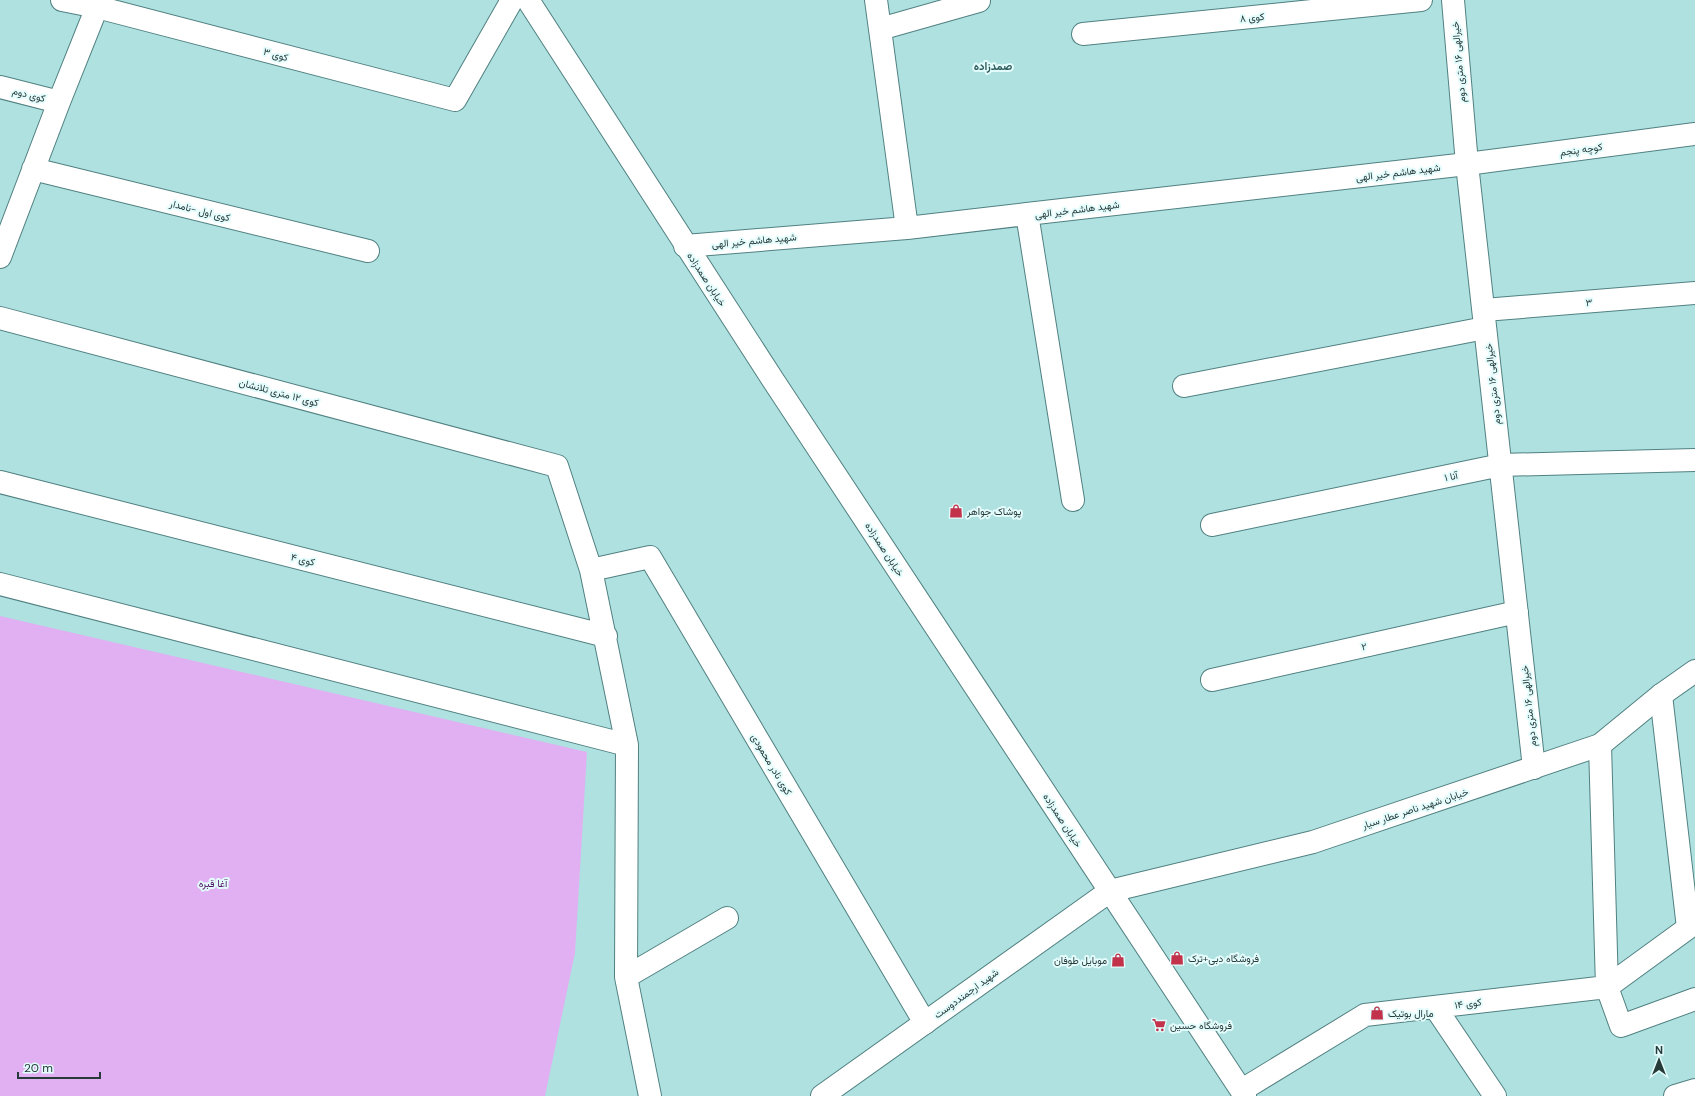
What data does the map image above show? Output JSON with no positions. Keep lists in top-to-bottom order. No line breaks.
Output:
{"streets":{"street":["کوی ۸","کوی ۳","خیرالهی ۱۶ متری دوم","کوی دوم","کوچه پنجم","شهید هاشم خیر الهی","کوی اول -نامدار","خیابان صمدزاده","۳","کوی ۱۲ متری تلانشان","آنا ۱","کوی ۴","۲","کوی نادر محمودی","خیابان شهید ناصر عطار سیار","شهید ارجمنددوست","کوی ۱۴"]},"crossings":[["خیرالهی ۱۶ متری دوم","کوچه پنجم"],["خیرالهی ۱۶ متری دوم","شهید هاشم خیر الهی"],["خیرالهی ۱۶ متری دوم","۳"],["خیرالهی ۱۶ متری دوم","آنا ۱"],["خیرالهی ۱۶ متری دوم","۲"],["خیرالهی ۱۶ متری دوم","خیابان شهید ناصر عطار سیار"],["کوچه پنجم","شهید هاشم خیر الهی"],["شهید هاشم خیر الهی","خیابان صمدزاده"],["خیابان صمدزاده","خیابان شهید ناصر عطار سیار"],["خیابان صمدزاده","شهید ارجمنددوست"],["خیابان صمدزاده","کوی ۱۴"],["کوی ۱۲ متری تلانشان","کوی نادر محمودی"],["کوی نادر محمودی","شهید ارجمنددوست"],["خیابان شهید ناصر عطار سیار","شهید ارجمنددوست"]],"districts":["صمدزاده"],"parks":["آغا قبره"],"places":{"shop":["پوشاک جواهر","فروشگاه دبی+ترک","موبایل طوفان","مارال بوتیک"],"supermarket":["فروشگاه حسین"]},"scale_bar":"20 m","north":"top"}
